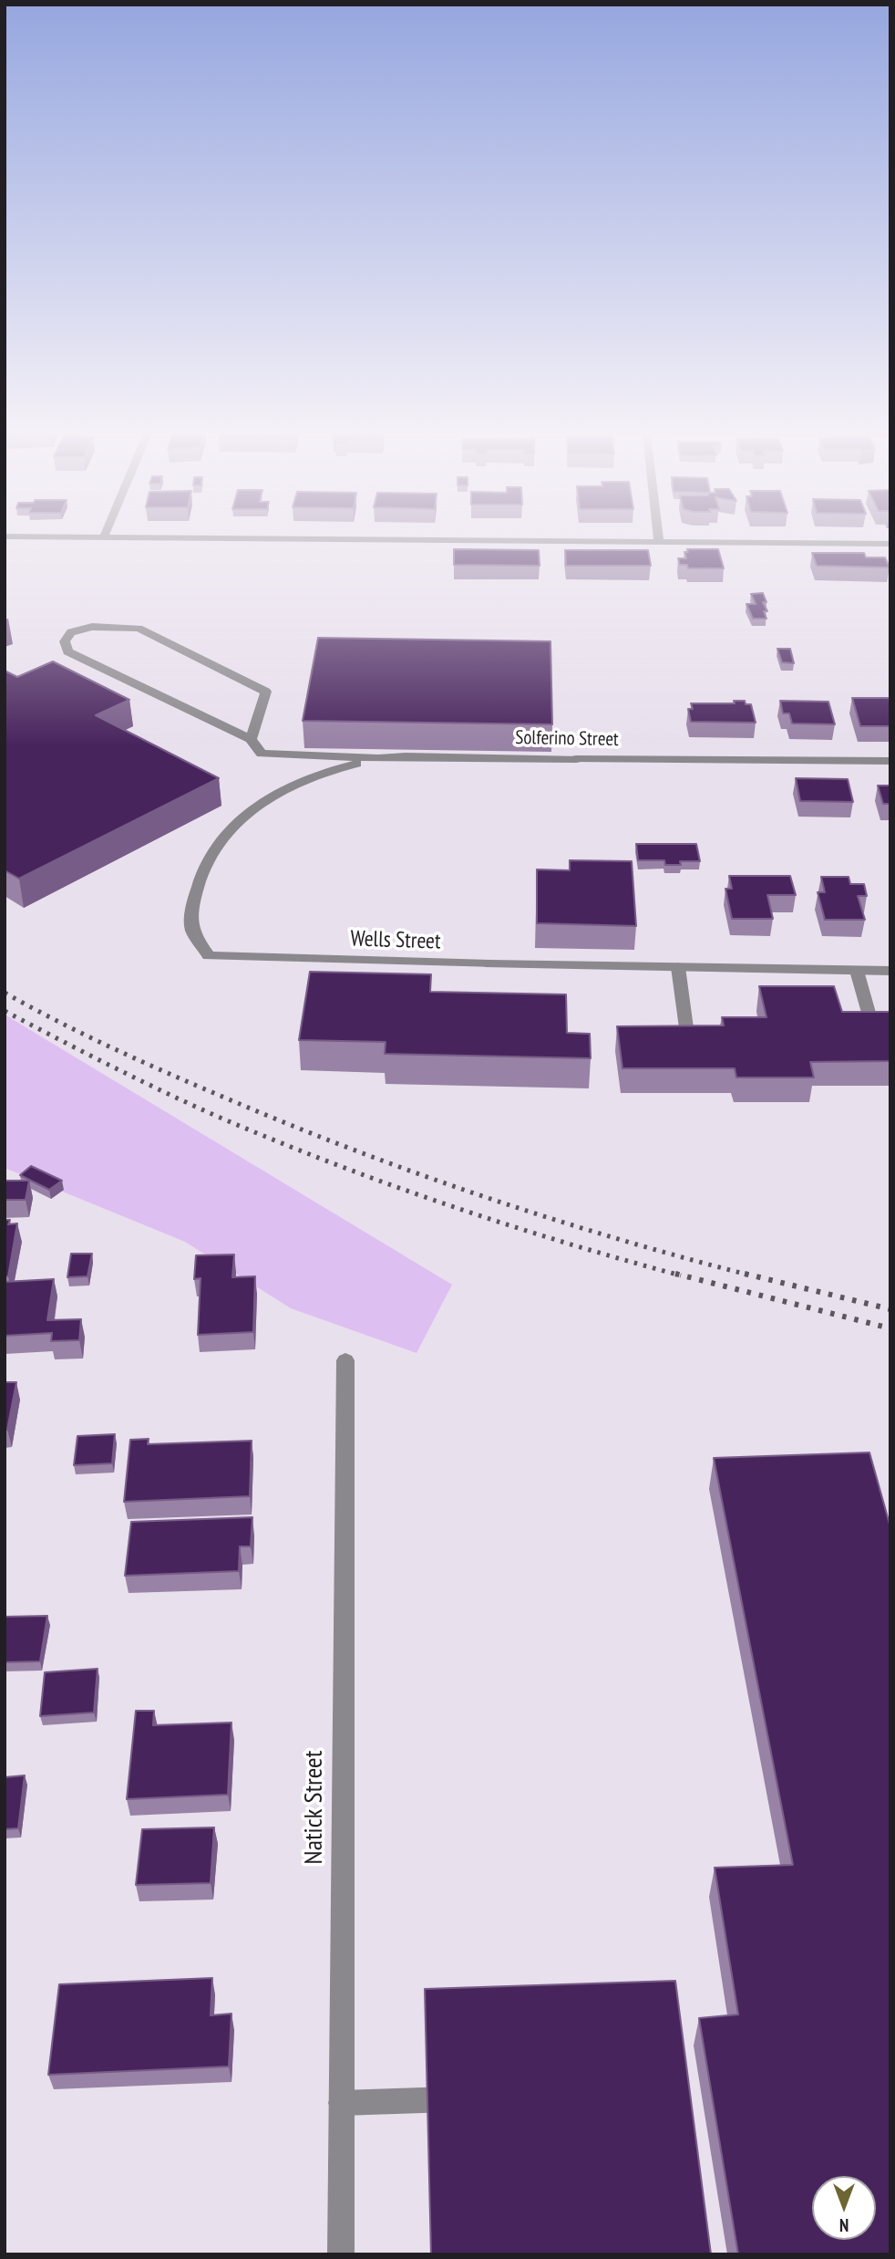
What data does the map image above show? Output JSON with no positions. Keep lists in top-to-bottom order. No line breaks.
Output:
{"streets":{"street":["Solferino Street","Wells Street","Natick Street"]},"crossings":[["Solferino Street","Wells Street"]],"north":"bottom"}
